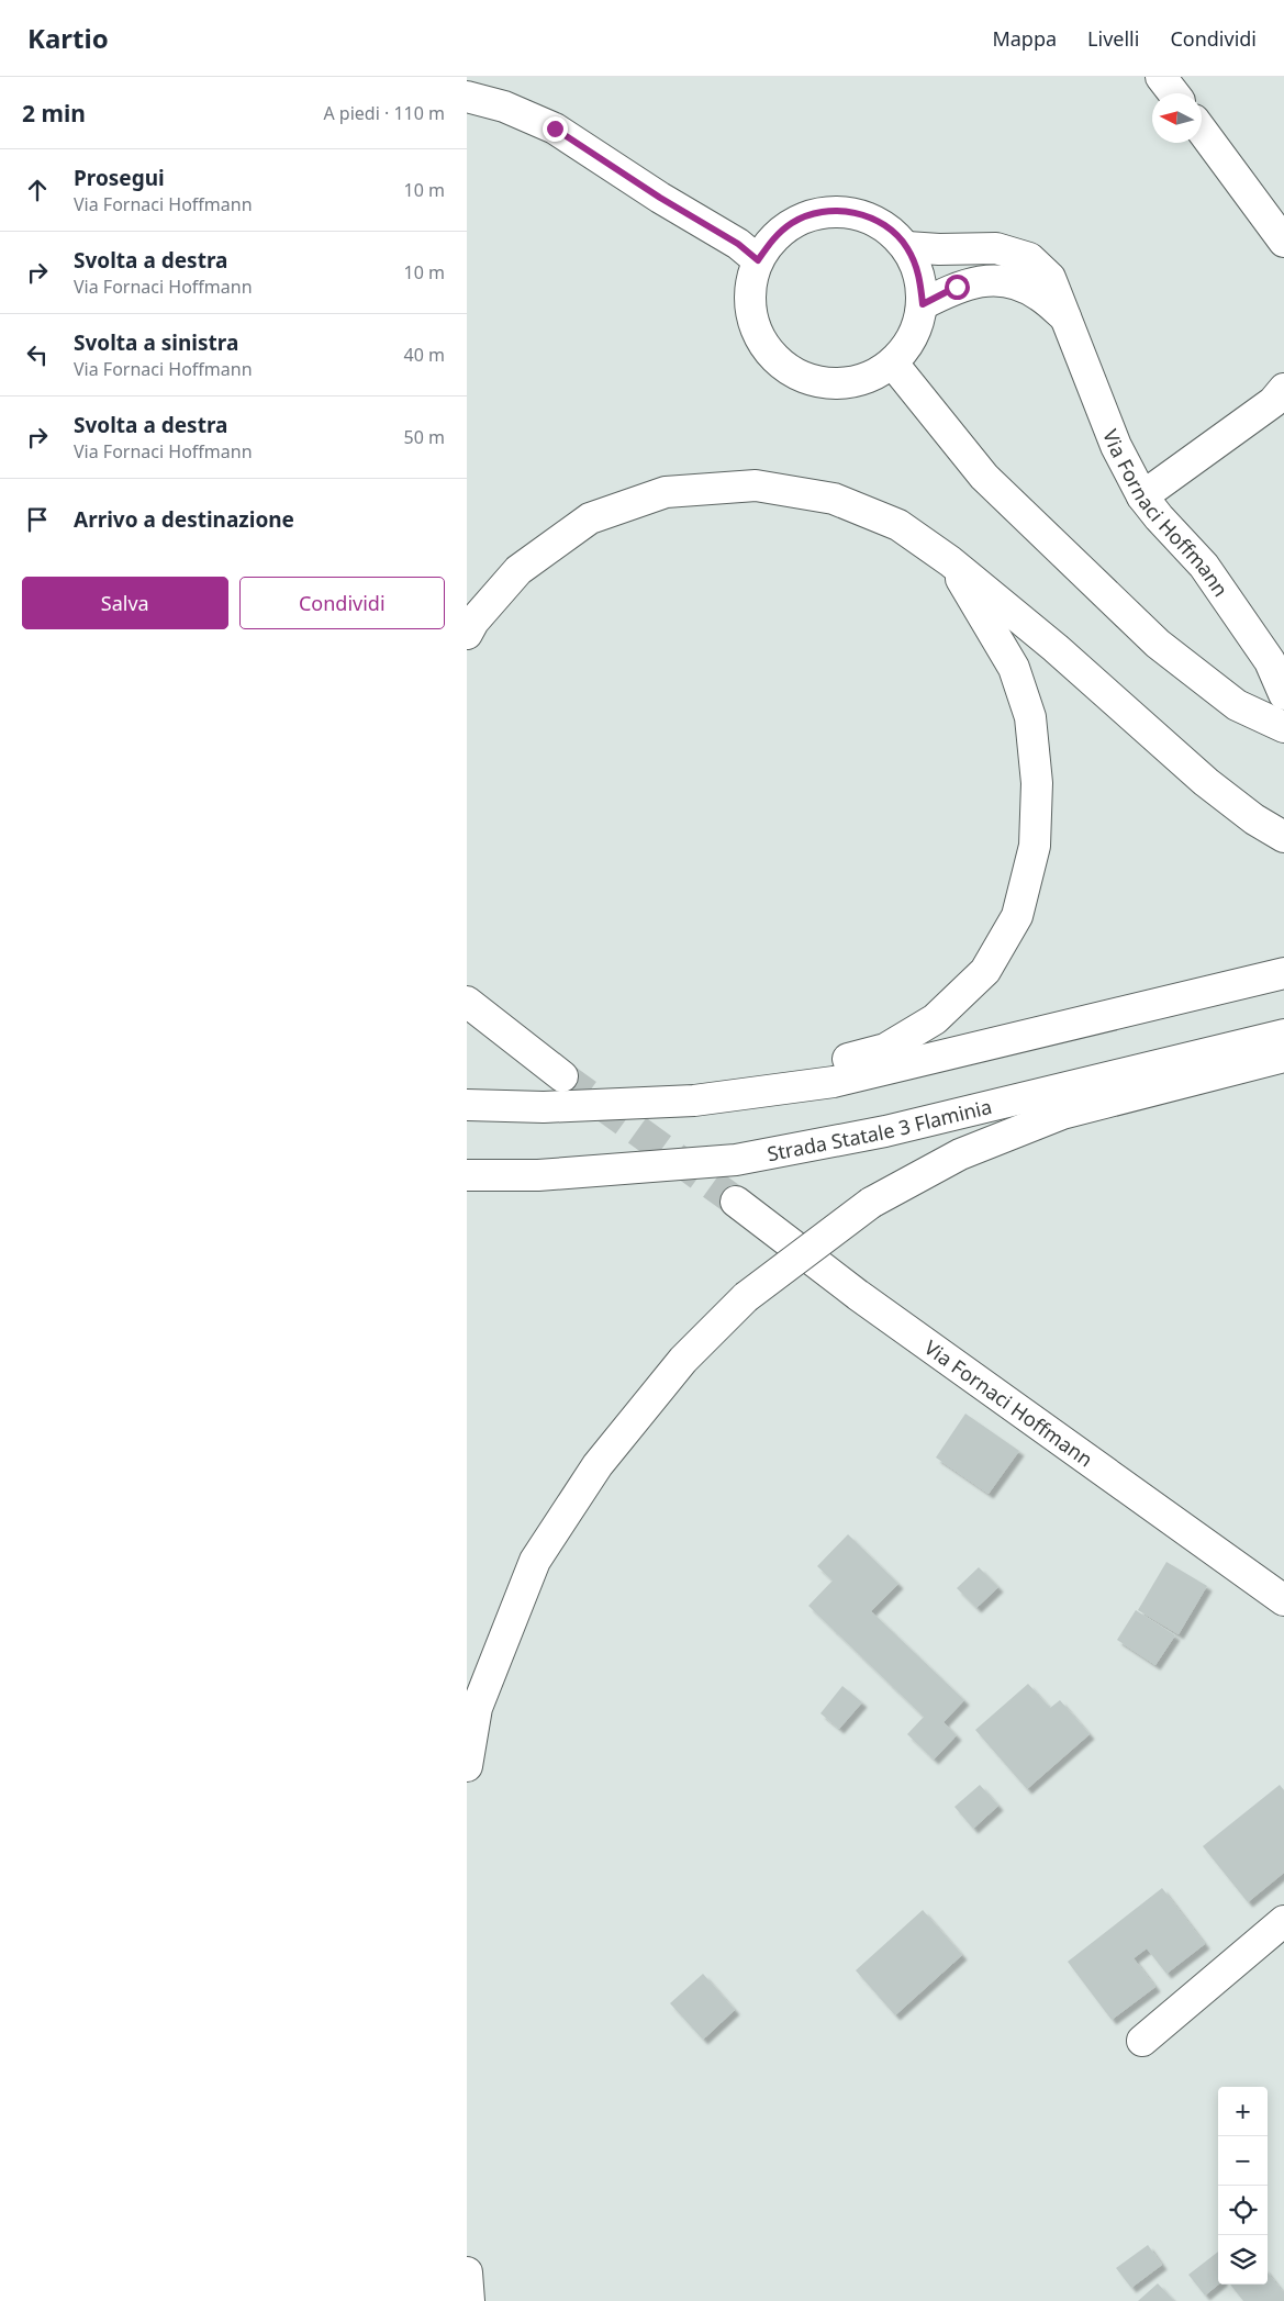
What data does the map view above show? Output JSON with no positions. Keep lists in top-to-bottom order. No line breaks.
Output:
{"streets":{"main road":["Via Fornaci Hoffmann","Strada Statale 3 Flaminia"]},"north":"left","page":{"header":"Kartio","nav":["Mappa","Livelli","Condividi"],"heading":["2 min","A piedi · 110 m"],"list":[["Prosegui","Via Fornaci Hoffmann","10 m"],["Svolta a destra","Via Fornaci Hoffmann","10 m"],["Svolta a sinistra","Via Fornaci Hoffmann","40 m"],["Svolta a destra","Via Fornaci Hoffmann","50 m"],"Arrivo a destinazione"],"buttons":["Salva","Condividi"],"map_buttons":["+","−"]}}
